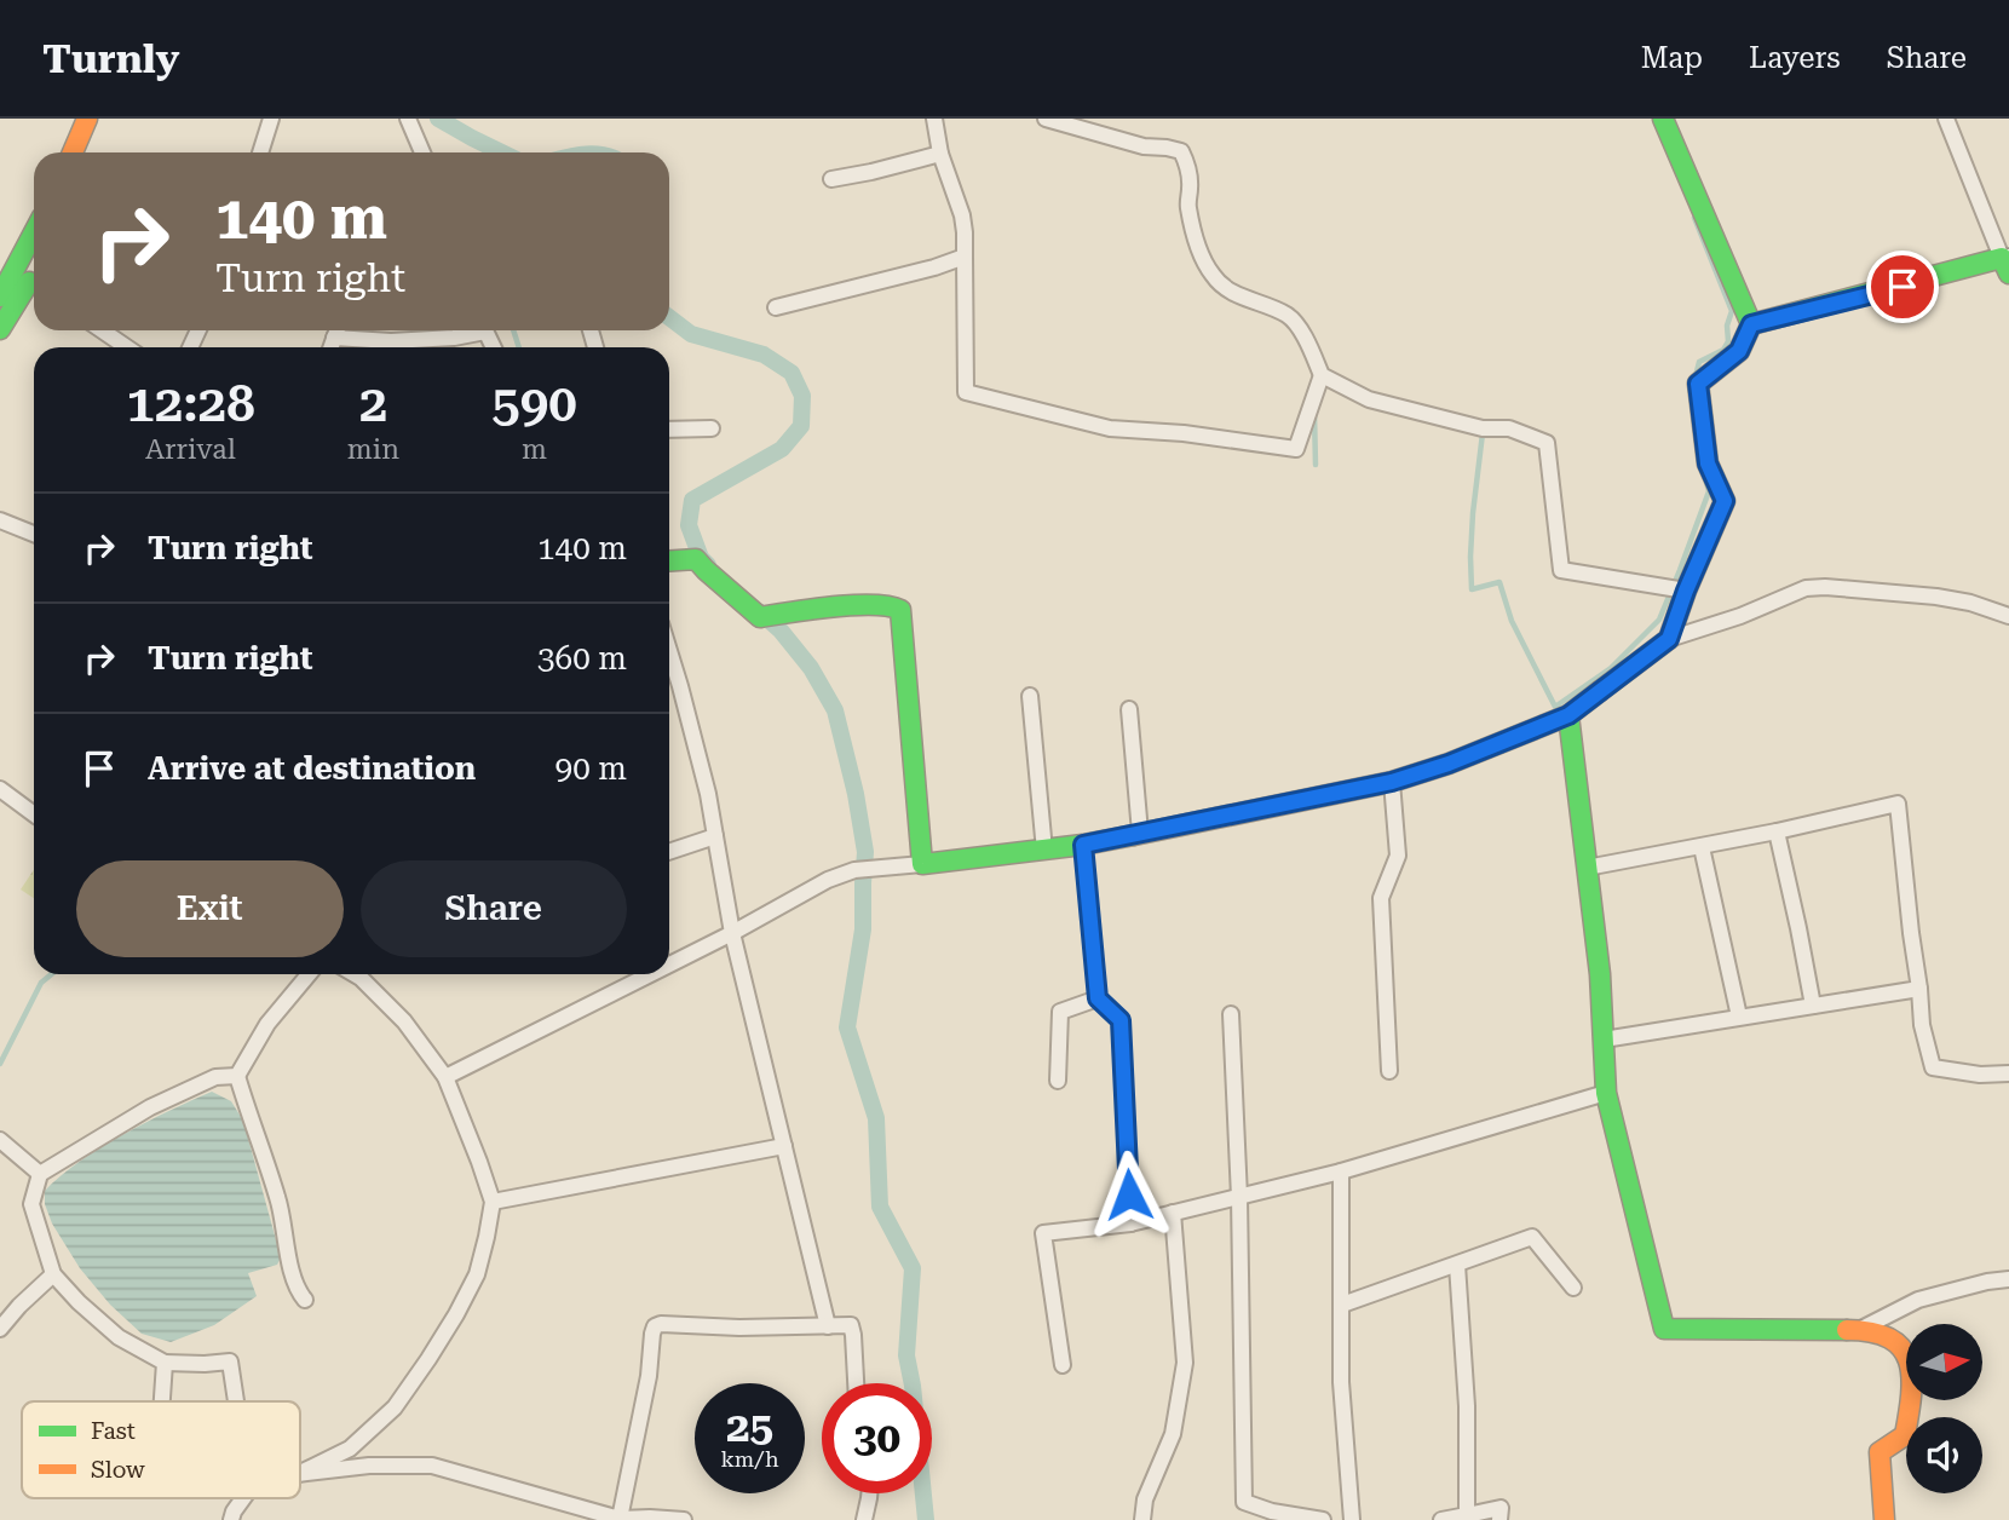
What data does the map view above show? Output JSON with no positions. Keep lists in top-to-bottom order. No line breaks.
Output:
{"legend":["Fast","Slow"],"north":"right","page":{"header":"Turnly","nav":["Map","Layers","Share"],"turn":["140 m","Turn right"],"eta":["12:28","Arrival","2","min","590","m"],"list":[{"name":"Turn right","value":"140 m"},{"name":"Turn right","value":"360 m"},{"name":"Arrive at destination","value":"90 m"}],"buttons":["Exit","Share"],"speed":"25 km/h","limit":"30"}}
